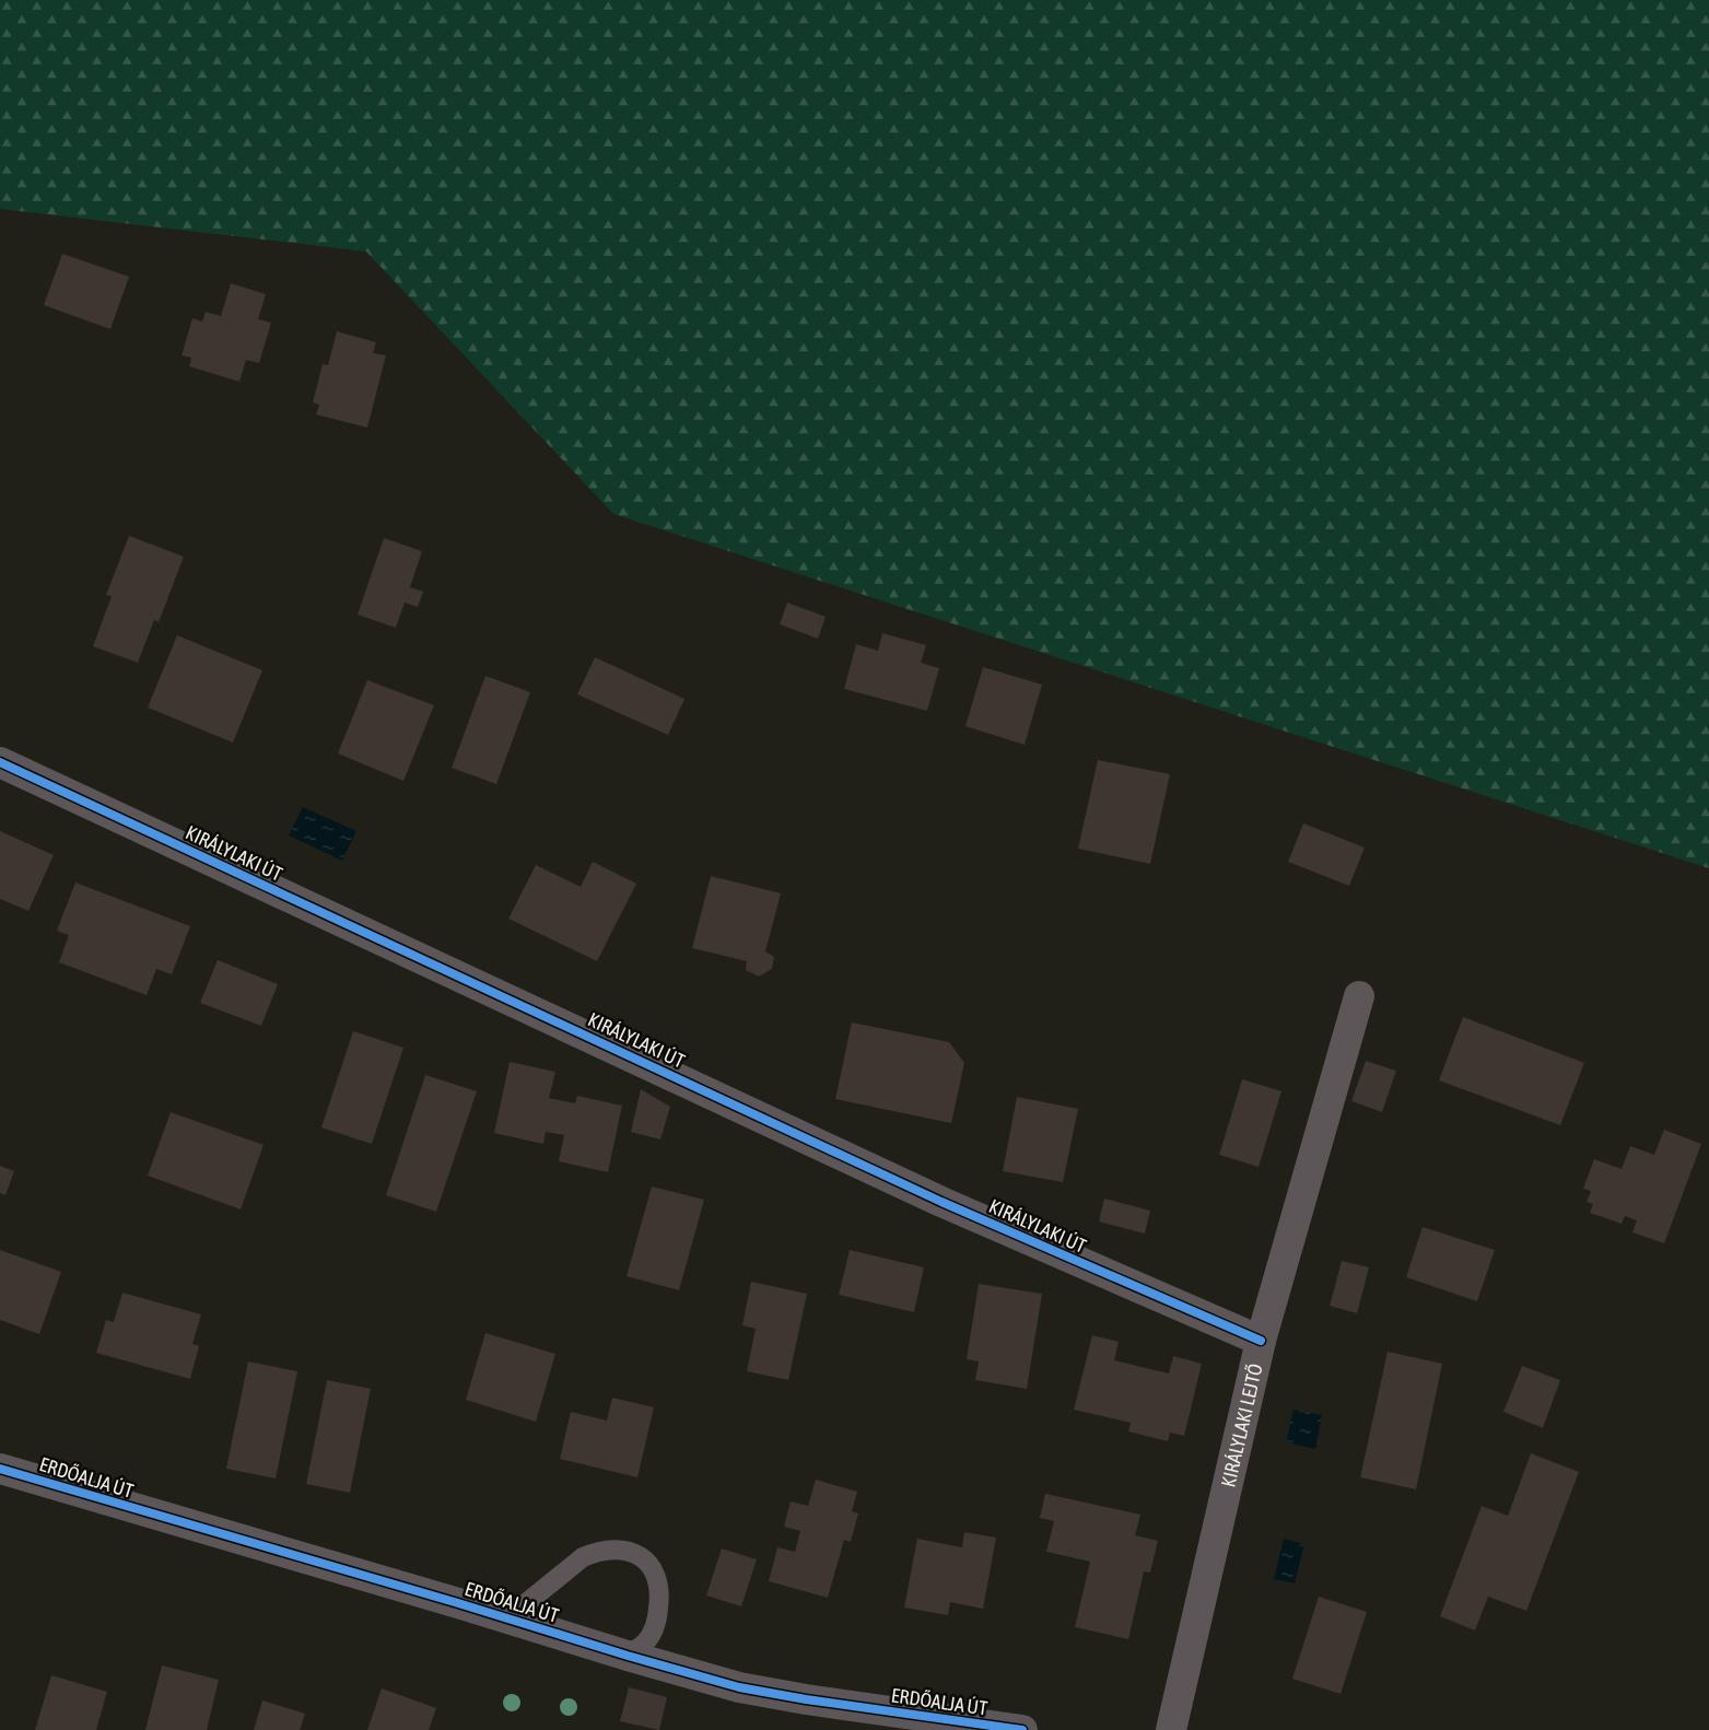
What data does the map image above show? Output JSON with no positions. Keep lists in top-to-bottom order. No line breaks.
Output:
{"streets":{"street":["KIRÁLYLAKI ÚT","KIRÁLYLAKI LEJTŐ","ERDŐALJA ÚT"]},"crossings":[["KIRÁLYLAKI ÚT","KIRÁLYLAKI LEJTŐ"]]}
